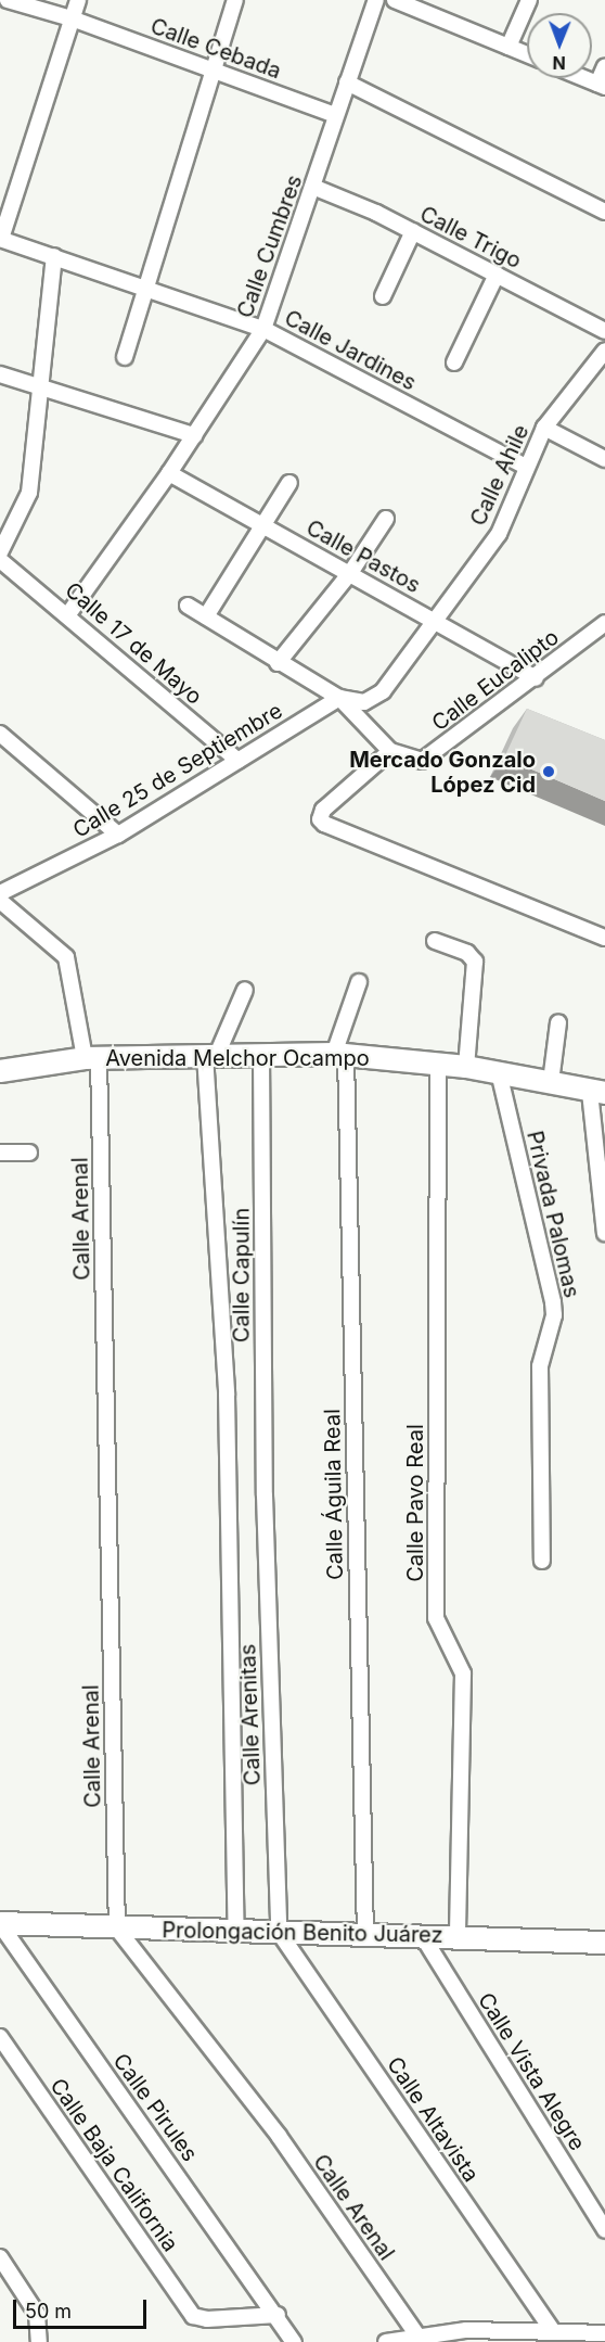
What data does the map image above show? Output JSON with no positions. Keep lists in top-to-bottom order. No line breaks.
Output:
{"streets":{"main road":["Avenida Melchor Ocampo","Prolongación Benito Juárez"],"street":["Calle Cebada","Calle Trigo","Calle Cumbres","Calle Jardines","Calle Ahile","Calle Pastos","Calle 17 de Mayo","Calle Eucalipto","Calle 25 de Septiembre","Privada Palomas","Calle Arenal","Calle Capulín","Calle Águila Real","Calle Pavo Real","Calle Arenitas","Calle Vista Alegre","Calle Pirules","Calle Altavista","Calle Baja California"]},"crossings":[["Calle Cebada","Calle Cumbres"],["Calle Trigo","Calle Cumbres"],["Calle Cumbres","Calle Jardines"],["Calle Cumbres","Calle Pastos"],["Calle Cumbres","Calle 17 de Mayo"],["Calle Jardines","Calle Ahile"],["Calle Ahile","Calle Pastos"],["Calle Ahile","Calle 25 de Septiembre"],["Calle Pastos","Calle Eucalipto"],["Calle 17 de Mayo","Calle 25 de Septiembre"],["Avenida Melchor Ocampo","Privada Palomas"],["Avenida Melchor Ocampo","Calle Arenal"],["Avenida Melchor Ocampo","Calle Capulín"],["Avenida Melchor Ocampo","Calle Águila Real"],["Avenida Melchor Ocampo","Calle Pavo Real"],["Calle Arenal","Prolongación Benito Juárez"],["Calle Capulín","Calle Arenitas"],["Calle Águila Real","Prolongación Benito Juárez"],["Calle Pavo Real","Prolongación Benito Juárez"],["Calle Arenitas","Prolongación Benito Juárez"],["Calle Arenitas","Calle Altavista"],["Prolongación Benito Juárez","Calle Vista Alegre"],["Prolongación Benito Juárez","Calle Pirules"],["Prolongación Benito Juárez","Calle Altavista"],["Calle Pirules","Calle Baja California"]],"places":["Mercado Gonzalo López Cid"],"scale_bar":"50 m","north":"bottom"}
